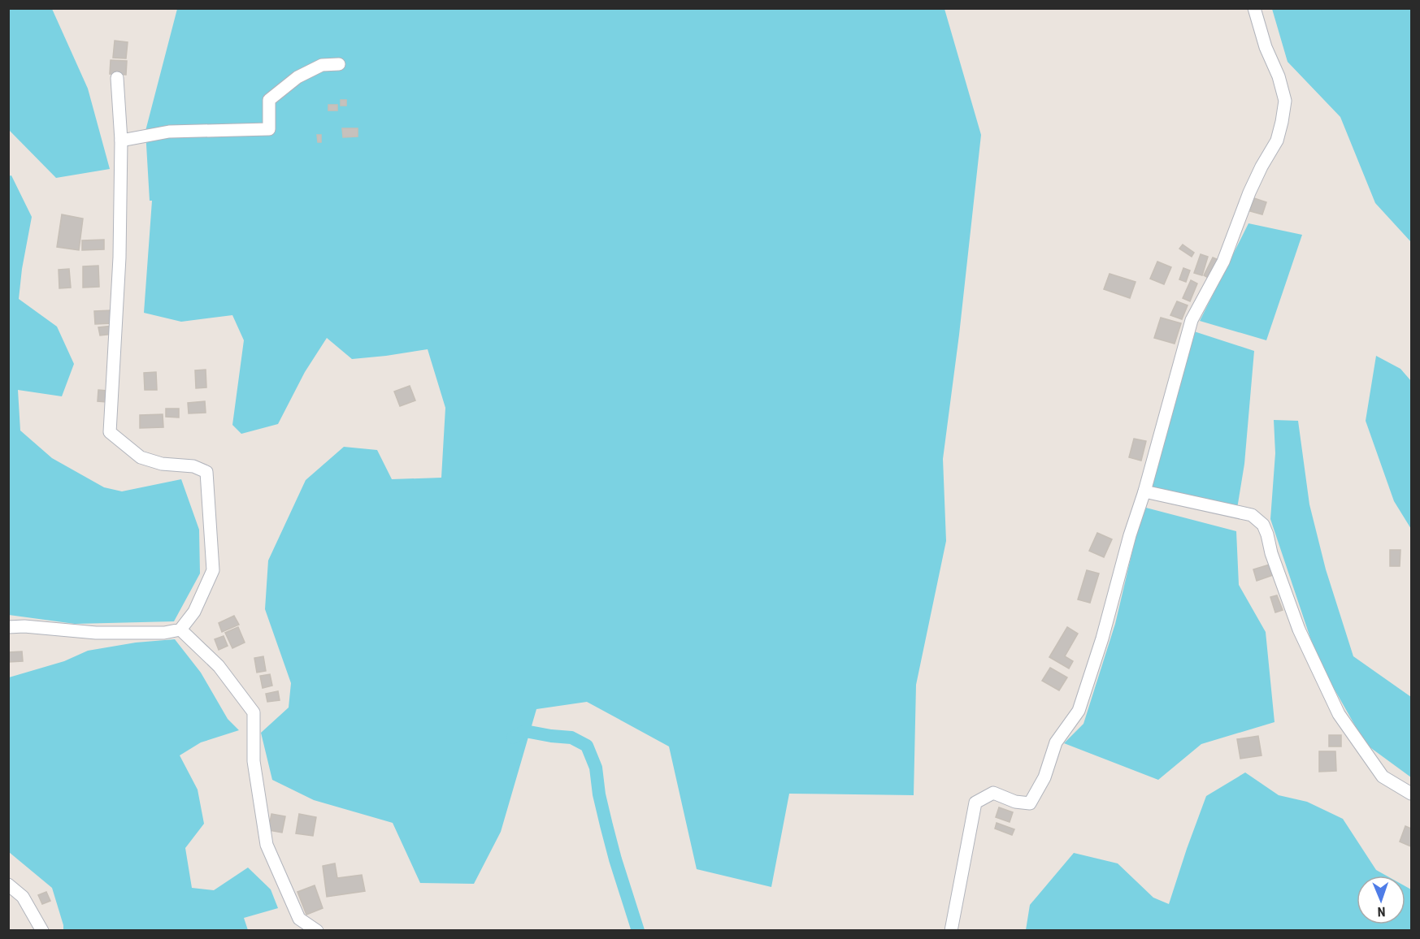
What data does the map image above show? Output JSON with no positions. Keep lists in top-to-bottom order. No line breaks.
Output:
{"north":"bottom"}
